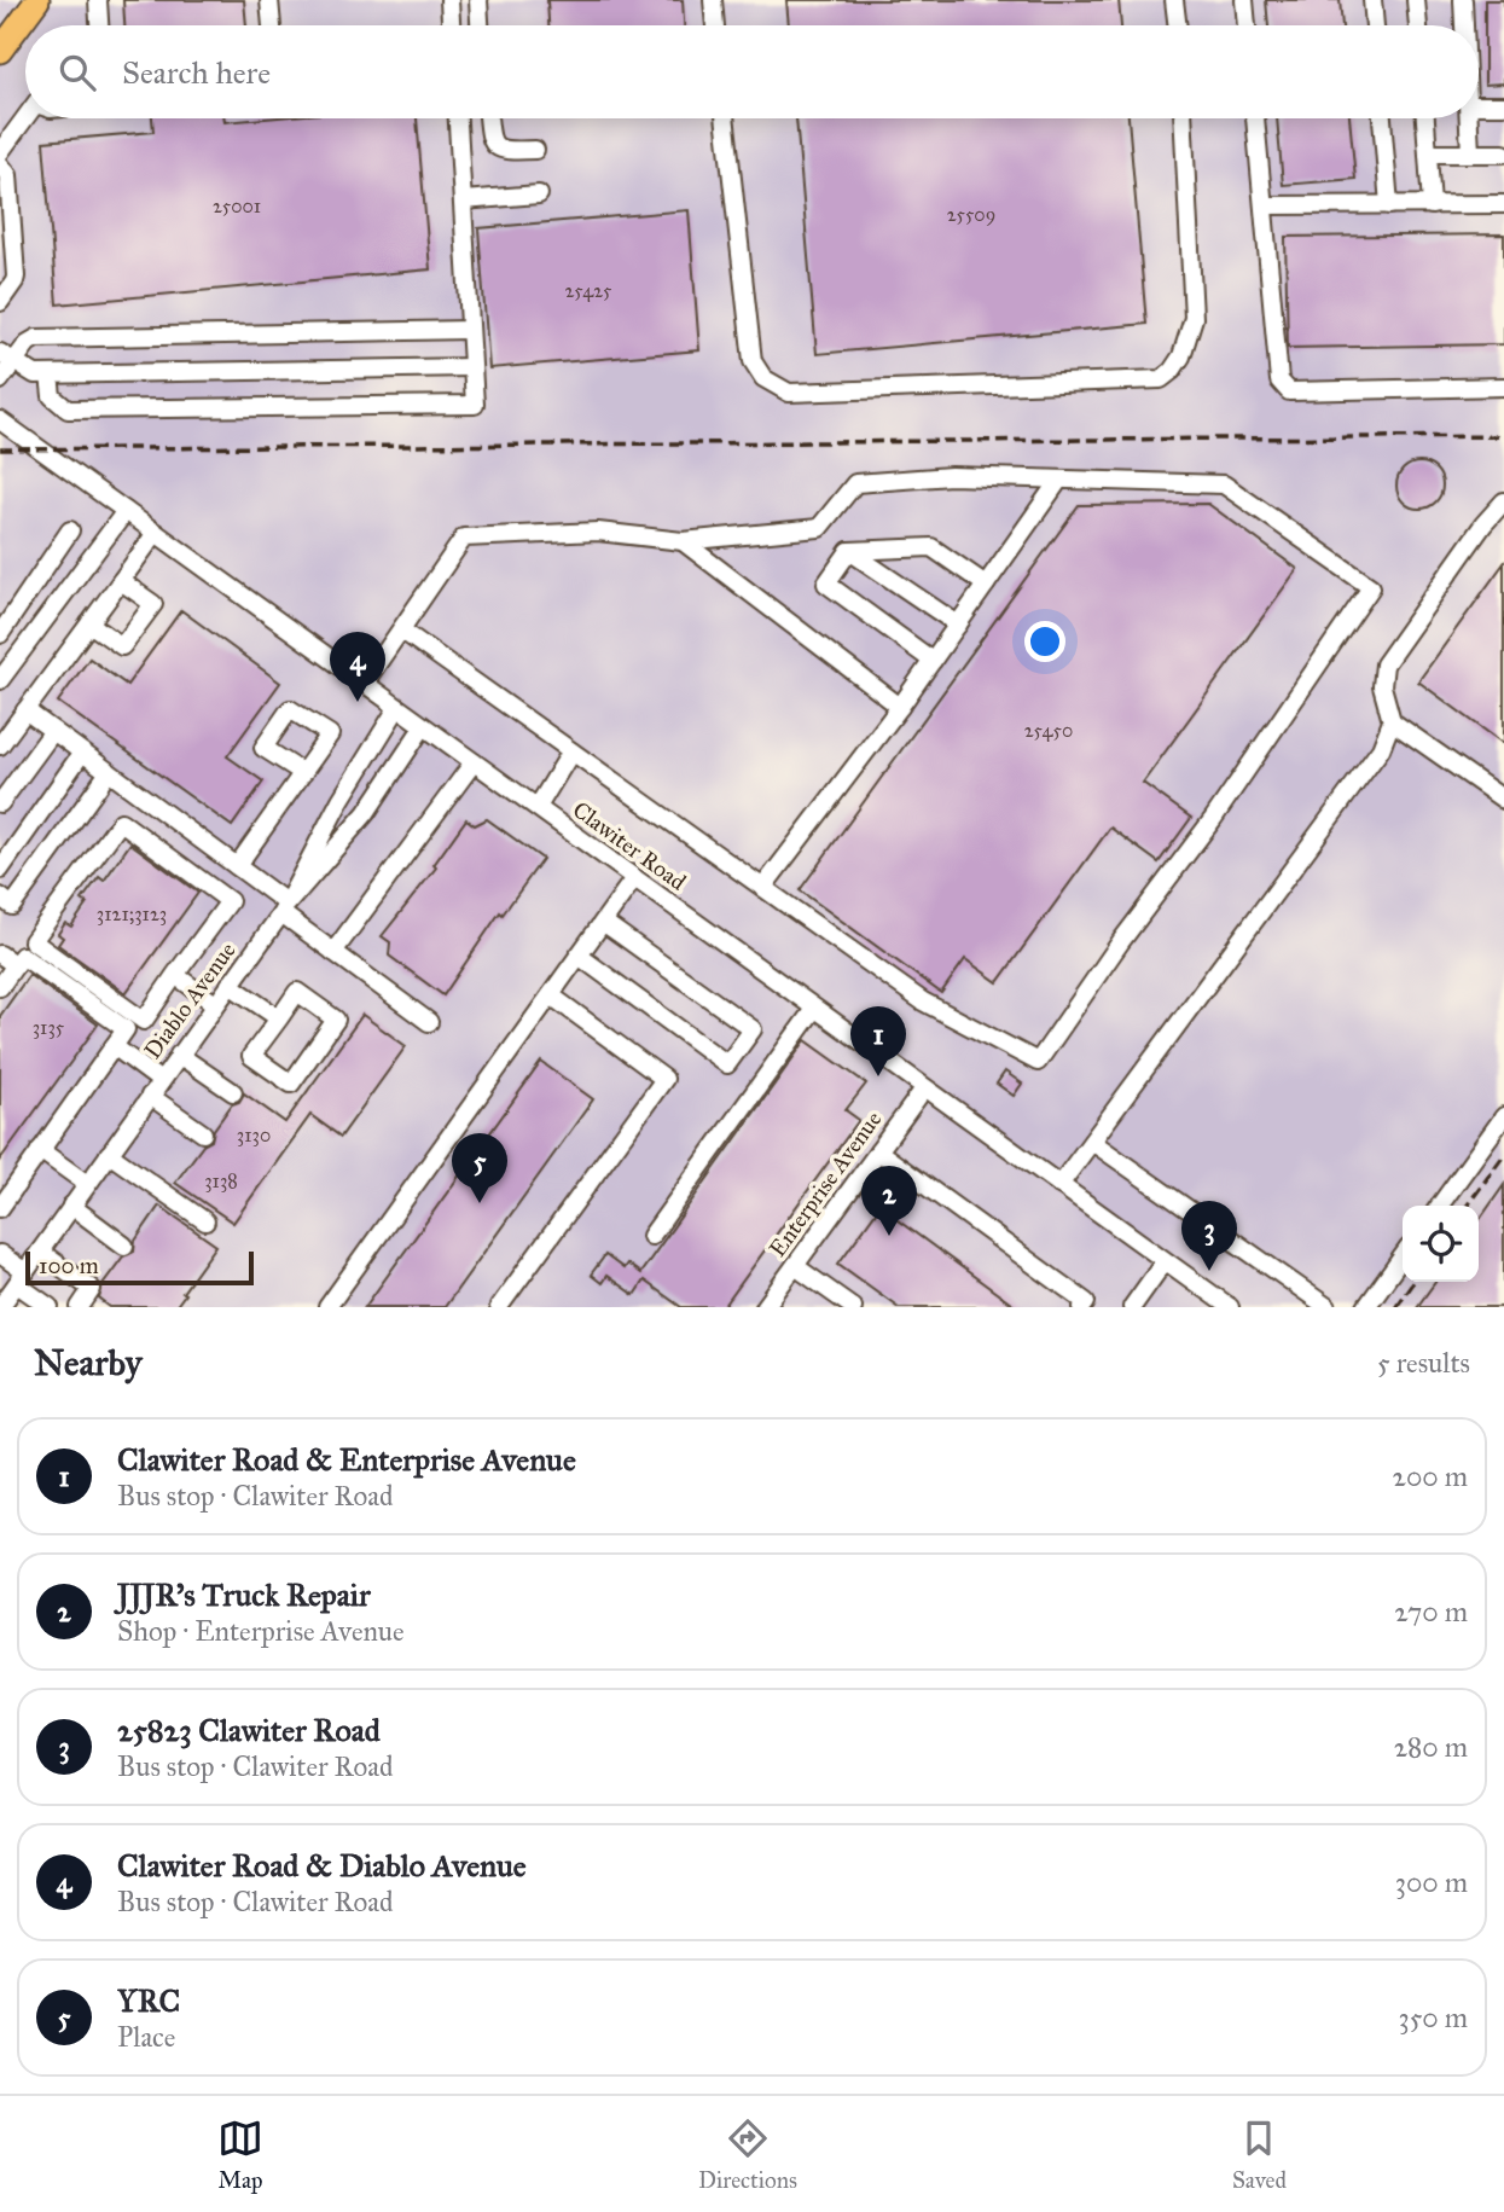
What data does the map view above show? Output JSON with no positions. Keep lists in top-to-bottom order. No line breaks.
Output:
{"streets":{"street":["Clawiter Road","Diablo Avenue","Enterprise Avenue"]},"crossings":[["Clawiter Road","Diablo Avenue"],["Clawiter Road","Enterprise Avenue"]],"house_numbers":["25001","25509","25425","25450","3121;3123","3135","3130","3138"],"scale_bar":"100 m","page":{"search":"Search here","pins":["4","1","5","2","3"],"scale":"100 m","heading":["Nearby","5 results"],"list":[{"mark":"1","name":"Clawiter Road & Enterprise Avenue","note":"Bus stop · Clawiter Road","value":"200 m"},{"mark":"2","name":"JJJR's Truck Repair","note":"Shop · Enterprise Avenue","value":"270 m"},{"mark":"3","name":"25823 Clawiter Road","note":"Bus stop · Clawiter Road","value":"280 m"},{"mark":"4","name":"Clawiter Road & Diablo Avenue","note":"Bus stop · Clawiter Road","value":"300 m"},{"mark":"5","name":"YRC","note":"Place","value":"350 m"}],"nav":["Map","Directions","Saved"]}}
